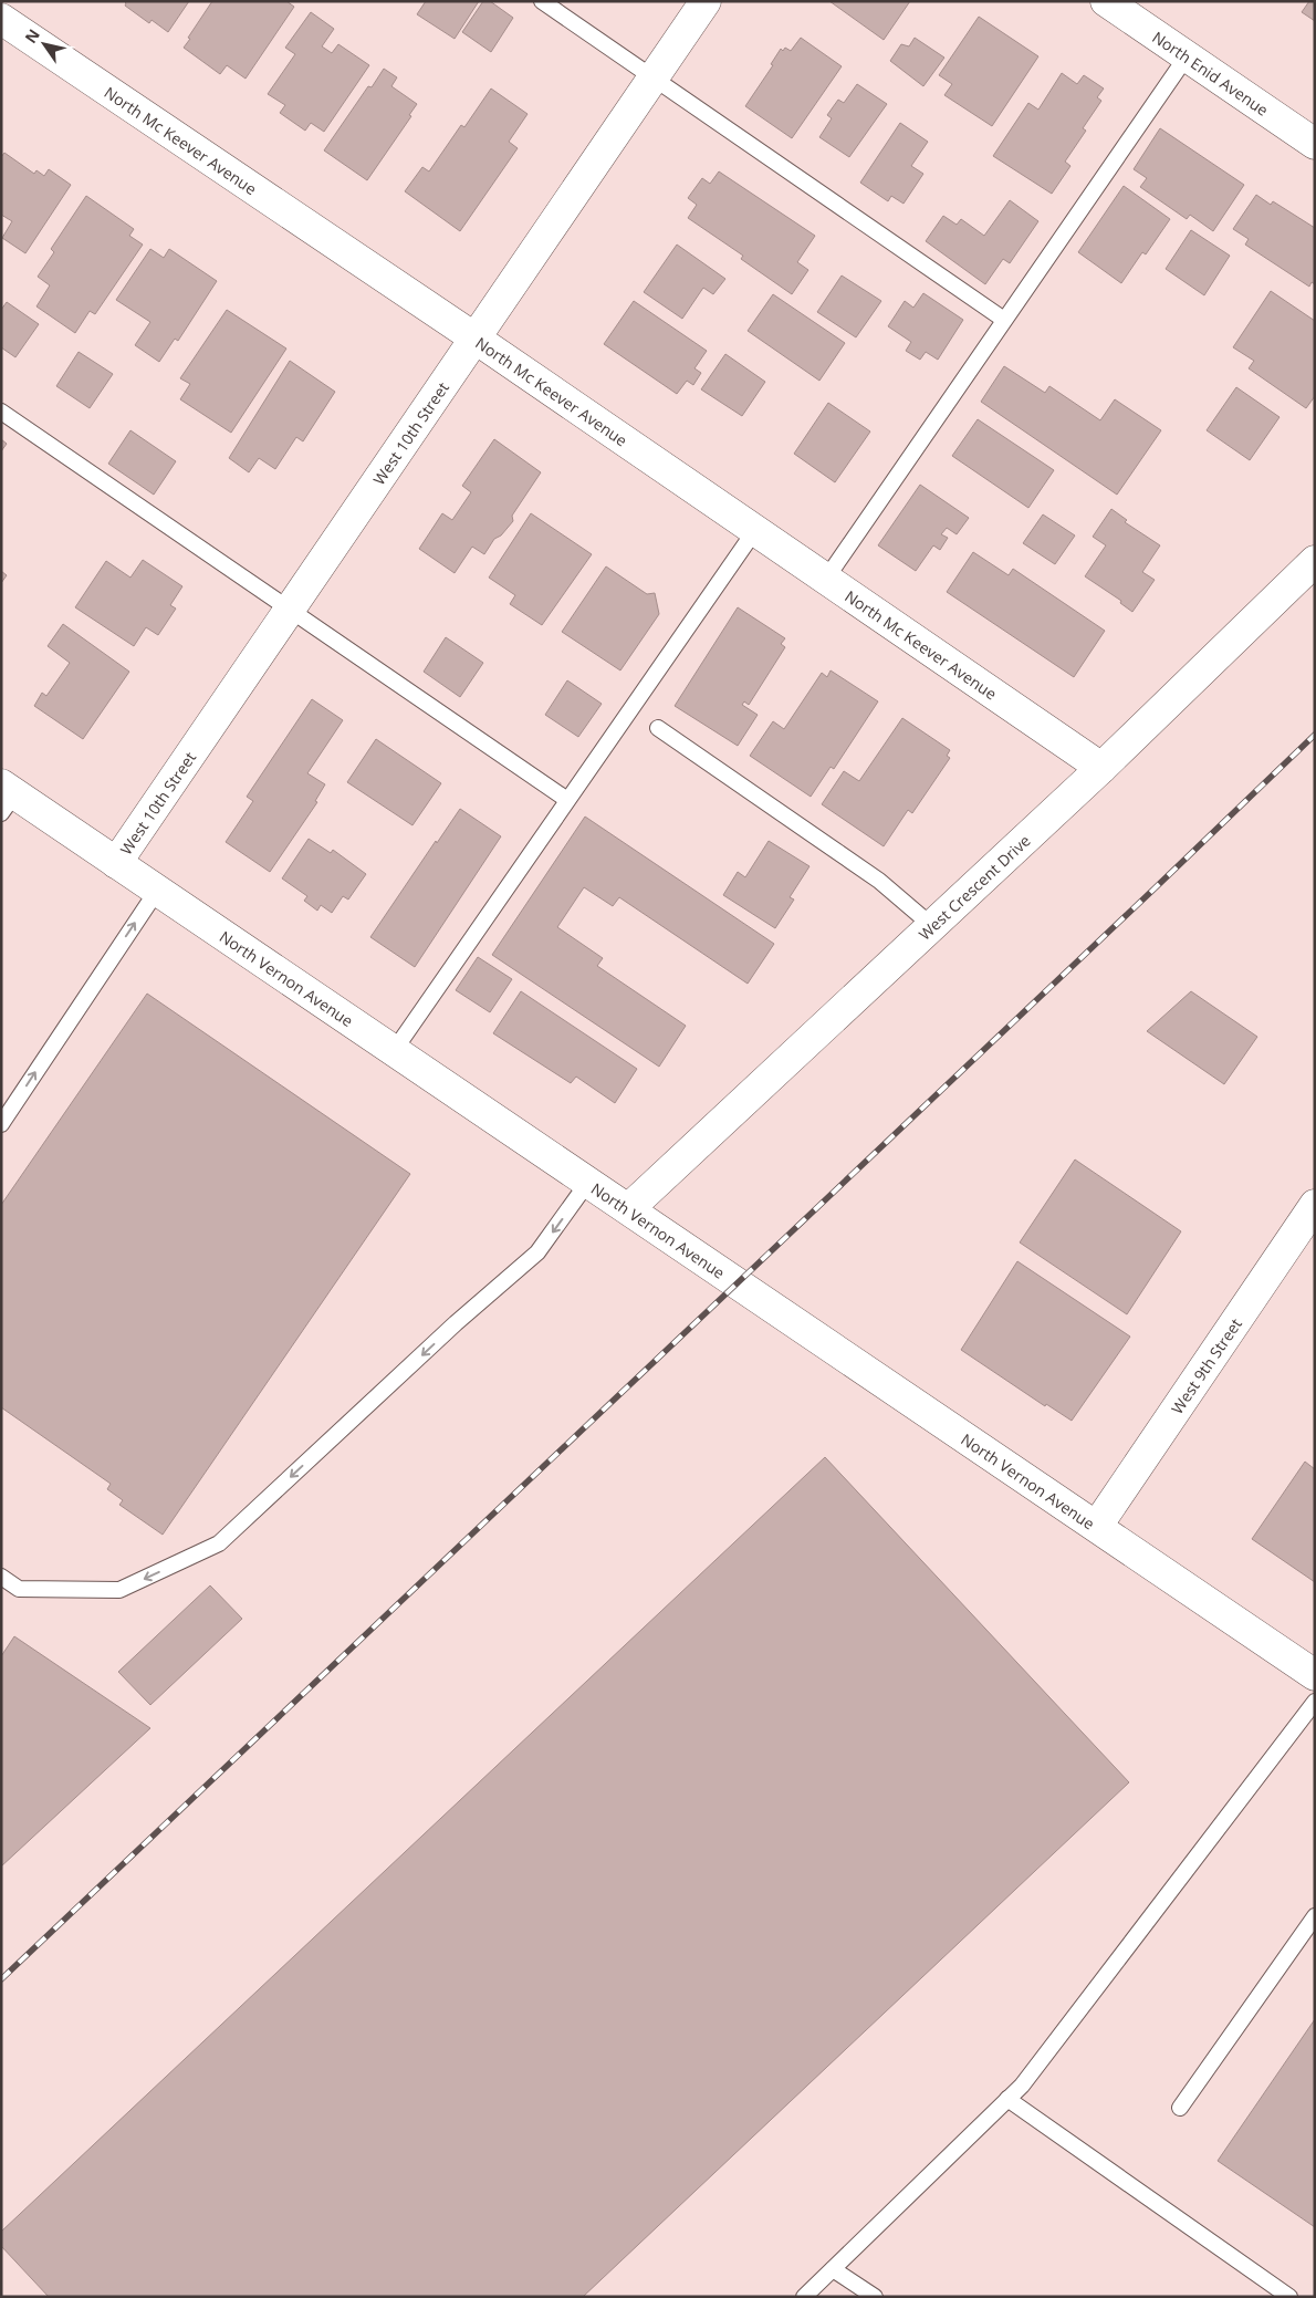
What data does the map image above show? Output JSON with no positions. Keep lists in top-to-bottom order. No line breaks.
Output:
{"streets":{"street":["North Enid Avenue","North Mc Keever Avenue","West 10th Street","West Crescent Drive","North Vernon Avenue","West 9th Street"]},"crossings":[["North Mc Keever Avenue","West 10th Street"],["North Mc Keever Avenue","West Crescent Drive"],["West 10th Street","North Vernon Avenue"],["West Crescent Drive","North Vernon Avenue"],["North Vernon Avenue","West 9th Street"]],"north":"top left"}
